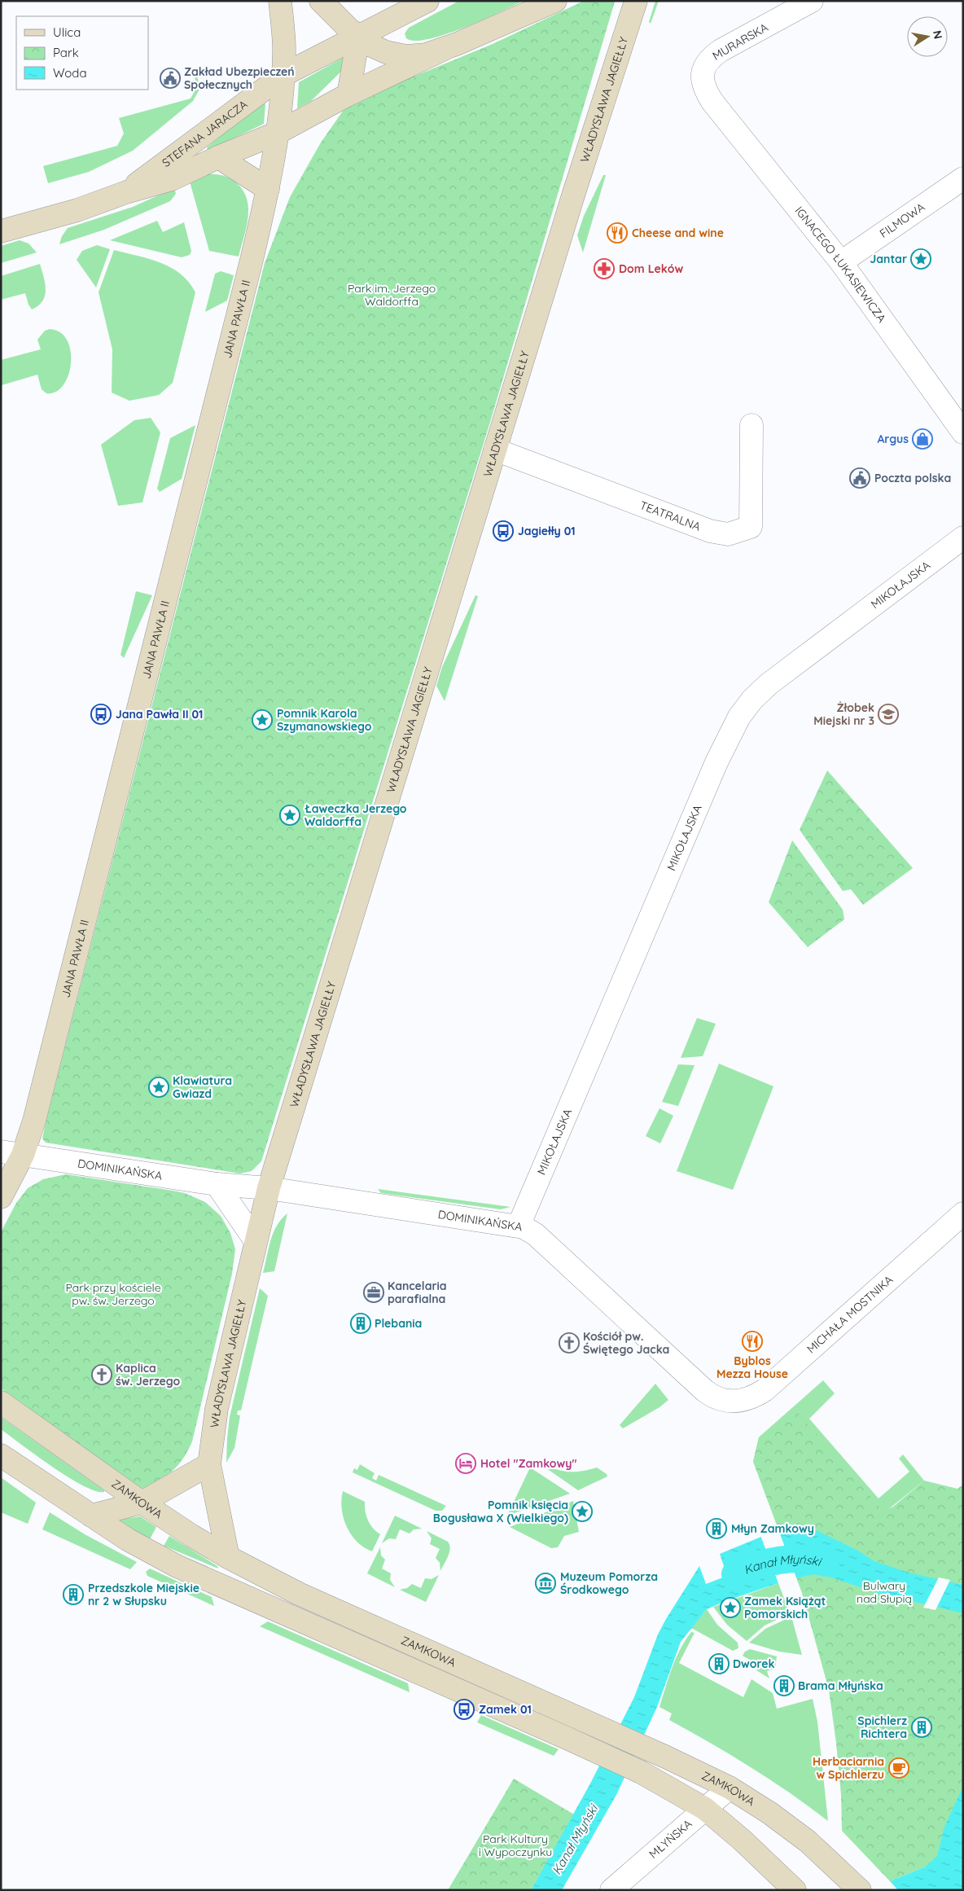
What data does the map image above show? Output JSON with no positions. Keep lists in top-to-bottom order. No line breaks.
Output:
{"streets":{"street":["MURARSKA","WŁADYSŁAWA JAGIEŁŁY","STEFANA JARACZA","FILMOWA","IGNACEGO ŁUKASIEWICZA","JANA PAWŁA II","TEATRALNA","MIKOŁAJSKA","DOMINIKAŃSKA","MICHAŁA MOSTNIKA","ZAMKOWA","MŁYŃSKA"]},"crossings":[["MURARSKA","IGNACEGO ŁUKASIEWICZA"],["WŁADYSŁAWA JAGIEŁŁY","TEATRALNA"],["WŁADYSŁAWA JAGIEŁŁY","DOMINIKAŃSKA"],["WŁADYSŁAWA JAGIEŁŁY","ZAMKOWA"],["STEFANA JARACZA","JANA PAWŁA II"],["FILMOWA","IGNACEGO ŁUKASIEWICZA"],["JANA PAWŁA II","DOMINIKAŃSKA"],["MIKOŁAJSKA","DOMINIKAŃSKA"],["DOMINIKAŃSKA","MICHAŁA MOSTNIKA"],["ZAMKOWA","MŁYŃSKA"]],"water":["Kanał Młyński"],"parks":["Park im. Jerzego Waldorffa","Park przy kościele pw. św. Jerzego","Bulwary nad Słupią","Park Kultury i Wypoczynku"],"places":{"public building":["Zakład Ubezpieczeń Społecznych","Poczta polska"],"restaurant":["Cheese and wine","Byblos Mezza House"],"place":["Jantar","Pomnik Karola Szymanowskiego","Ławeczka Jerzego Waldorffa","Klawiatura Gwiazd","Pomnik księcia Bogusława X (Wielkiego)","Zamek Książąt Pomorskich"],"pharmacy":["Dom Leków"],"shop":["Argus"],"bus stop":["Jagiełły 01","Jana Pawła II 01","Zamek 01"],"school or university":["Żłobek Miejski nr 3"],"office":["Kancelaria parafialna"],"building":["Plebania","Młyn Zamkowy","Przedszkole Miejskie nr 2 w Słupsku","Dworek","Brama Młyńska","Spichlerz Richtera"],"church":["Kościół pw. Świętego Jacka","Kaplica św. Jerzego"],"hotel":["Hotel \"Zamkowy\""],"museum":["Muzeum Pomorza Środkowego"],"cafe":["Herbaciarnia w Spichlerzu"]},"legend":["Ulica","Park","Woda"],"north":"right"}
